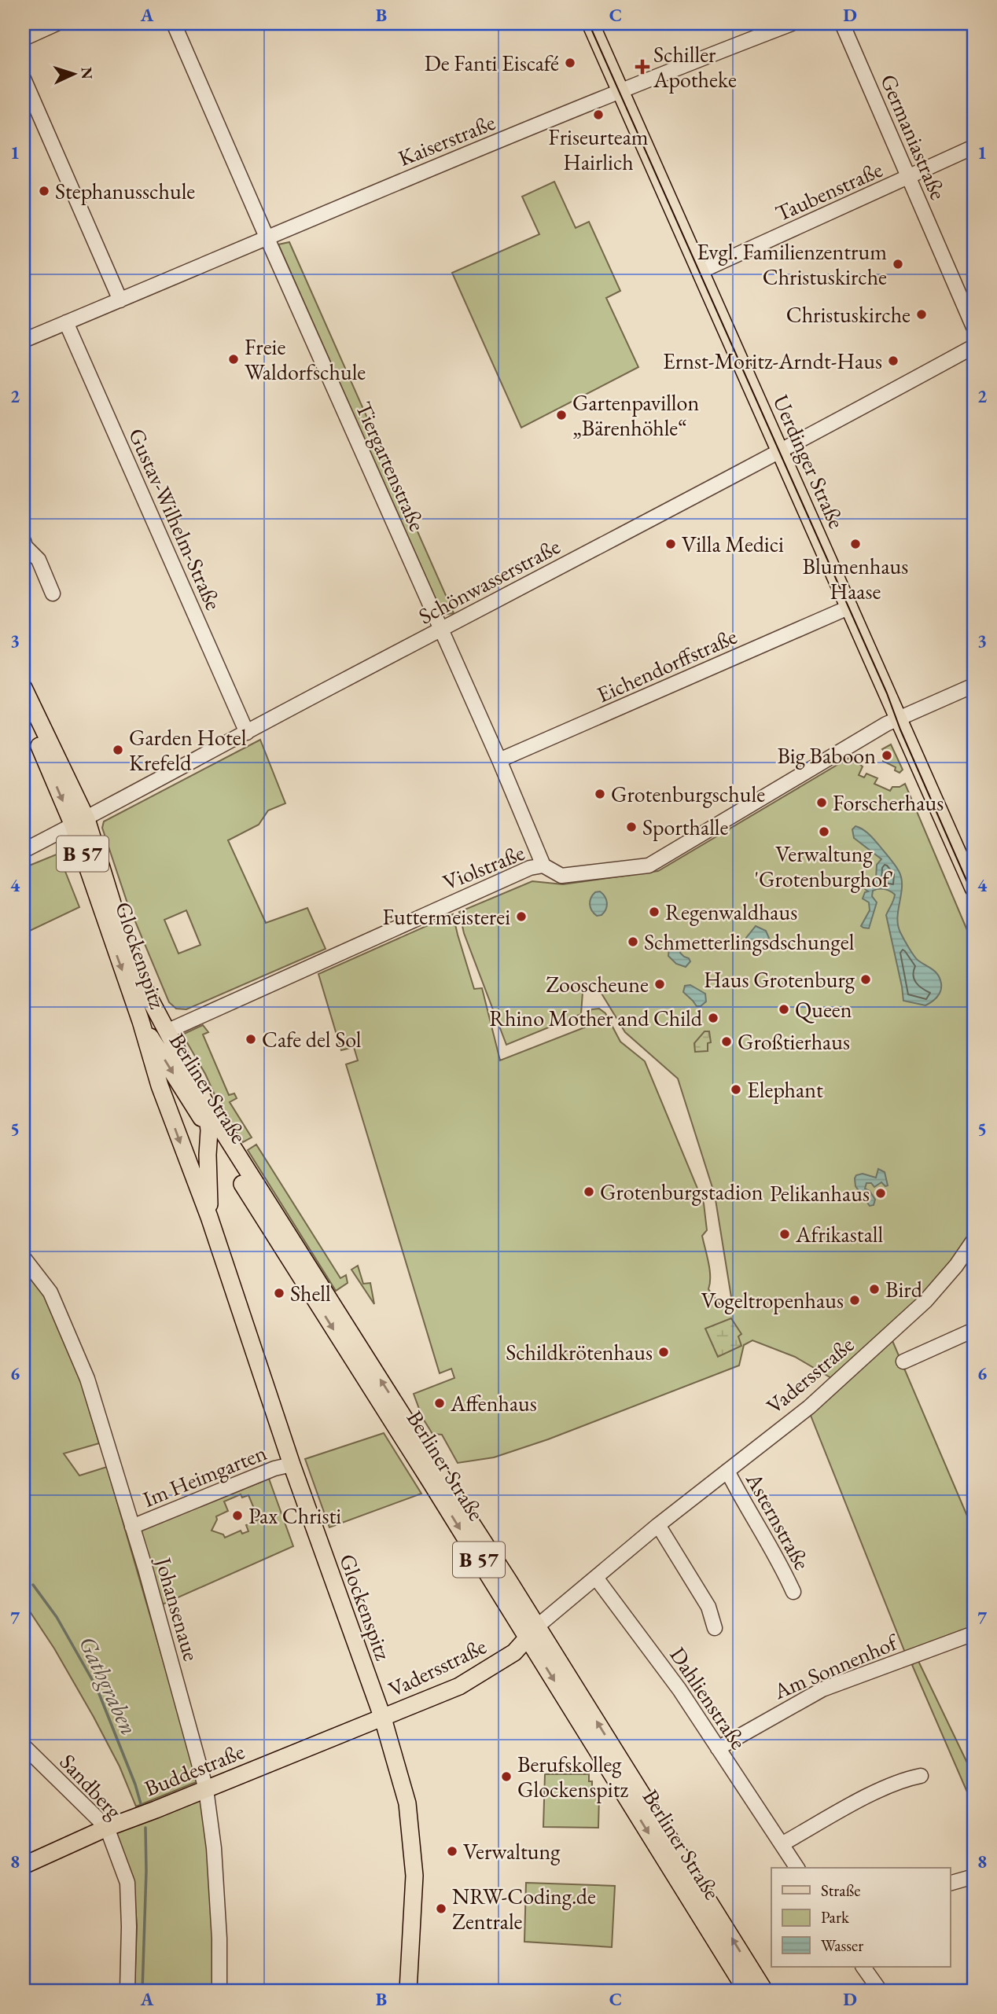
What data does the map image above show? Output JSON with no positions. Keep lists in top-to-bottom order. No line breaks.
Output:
{"streets":{"main road":["Uerdinger Straße","B 57","Glockenspitz","Berliner Straße","Vadersstraße","Buddestraße"],"street":["Germaniastraße","Kaiserstraße","Taubenstraße","Tiergartenstraße","Gustav-Wilhelm-Straße","Schönwasserstraße","Eichendorffstraße","Violstraße","Im Heimgarten","Asternstraße","Johansenaue","Am Sonnenhof","Dahlienstraße","Sandberg"]},"crossings":[["Germaniastraße","Taubenstraße"],["Kaiserstraße","Uerdinger Straße"],["Kaiserstraße","Tiergartenstraße"],["Kaiserstraße","Gustav-Wilhelm-Straße"],["Taubenstraße","Uerdinger Straße"],["Uerdinger Straße","Schönwasserstraße"],["Uerdinger Straße","Eichendorffstraße"],["Uerdinger Straße","Violstraße"],["Tiergartenstraße","Schönwasserstraße"],["Tiergartenstraße","Eichendorffstraße"],["Tiergartenstraße","Violstraße"],["Gustav-Wilhelm-Straße","Schönwasserstraße"],["Schönwasserstraße","Glockenspitz"],["Violstraße","Glockenspitz"],["Violstraße","Berliner Straße"],["Glockenspitz","Berliner Straße"],["Glockenspitz","Vadersstraße"],["Glockenspitz","Im Heimgarten"],["Glockenspitz","Buddestraße"],["Berliner Straße","Vadersstraße"],["Vadersstraße","Asternstraße"],["Vadersstraße","Dahlienstraße"],["Vadersstraße","Buddestraße"],["Im Heimgarten","Johansenaue"],["Johansenaue","Buddestraße"],["Am Sonnenhof","Dahlienstraße"],["Buddestraße","Sandberg"]],"water":["Gathgraben"],"places":{"other":["De Fanti Eiscafé","Friseurteam Hairlich","Stephanusschule","Evgl. Familienzentrum Christuskirche","Christuskirche","Freie Waldorfschule","Ernst-Moritz-Arndt-Haus","Gartenpavillon „Bärenhöhle“","Villa Medici","Blumenhaus Haase","Garden Hotel Krefeld","Big Baboon","Grotenburgschule","Forscherhaus","Sporthalle","Verwaltung 'Grotenburghof'","Regenwaldhaus","Futtermeisterei","Schmetterlingsdschungel","Haus Grotenburg","Zooscheune","Queen","Rhino Mother and Child","Cafe del Sol","Großtierhaus","Elephant","Grotenburgstadion","Pelikanhaus","Afrikastall","Bird","Shell","Vogeltropenhaus","Schildkrötenhaus","Affenhaus","Pax Christi","Berufskolleg Glockenspitz","Verwaltung","NRW-Coding.de Zentrale"],"health":["Schiller Apotheke"]},"legend":["Straße","Park","Wasser"],"north":"right","grid":{"columns":["A","B","C","D"],"rows":["1","2","3","4","5","6","7","8"]}}
